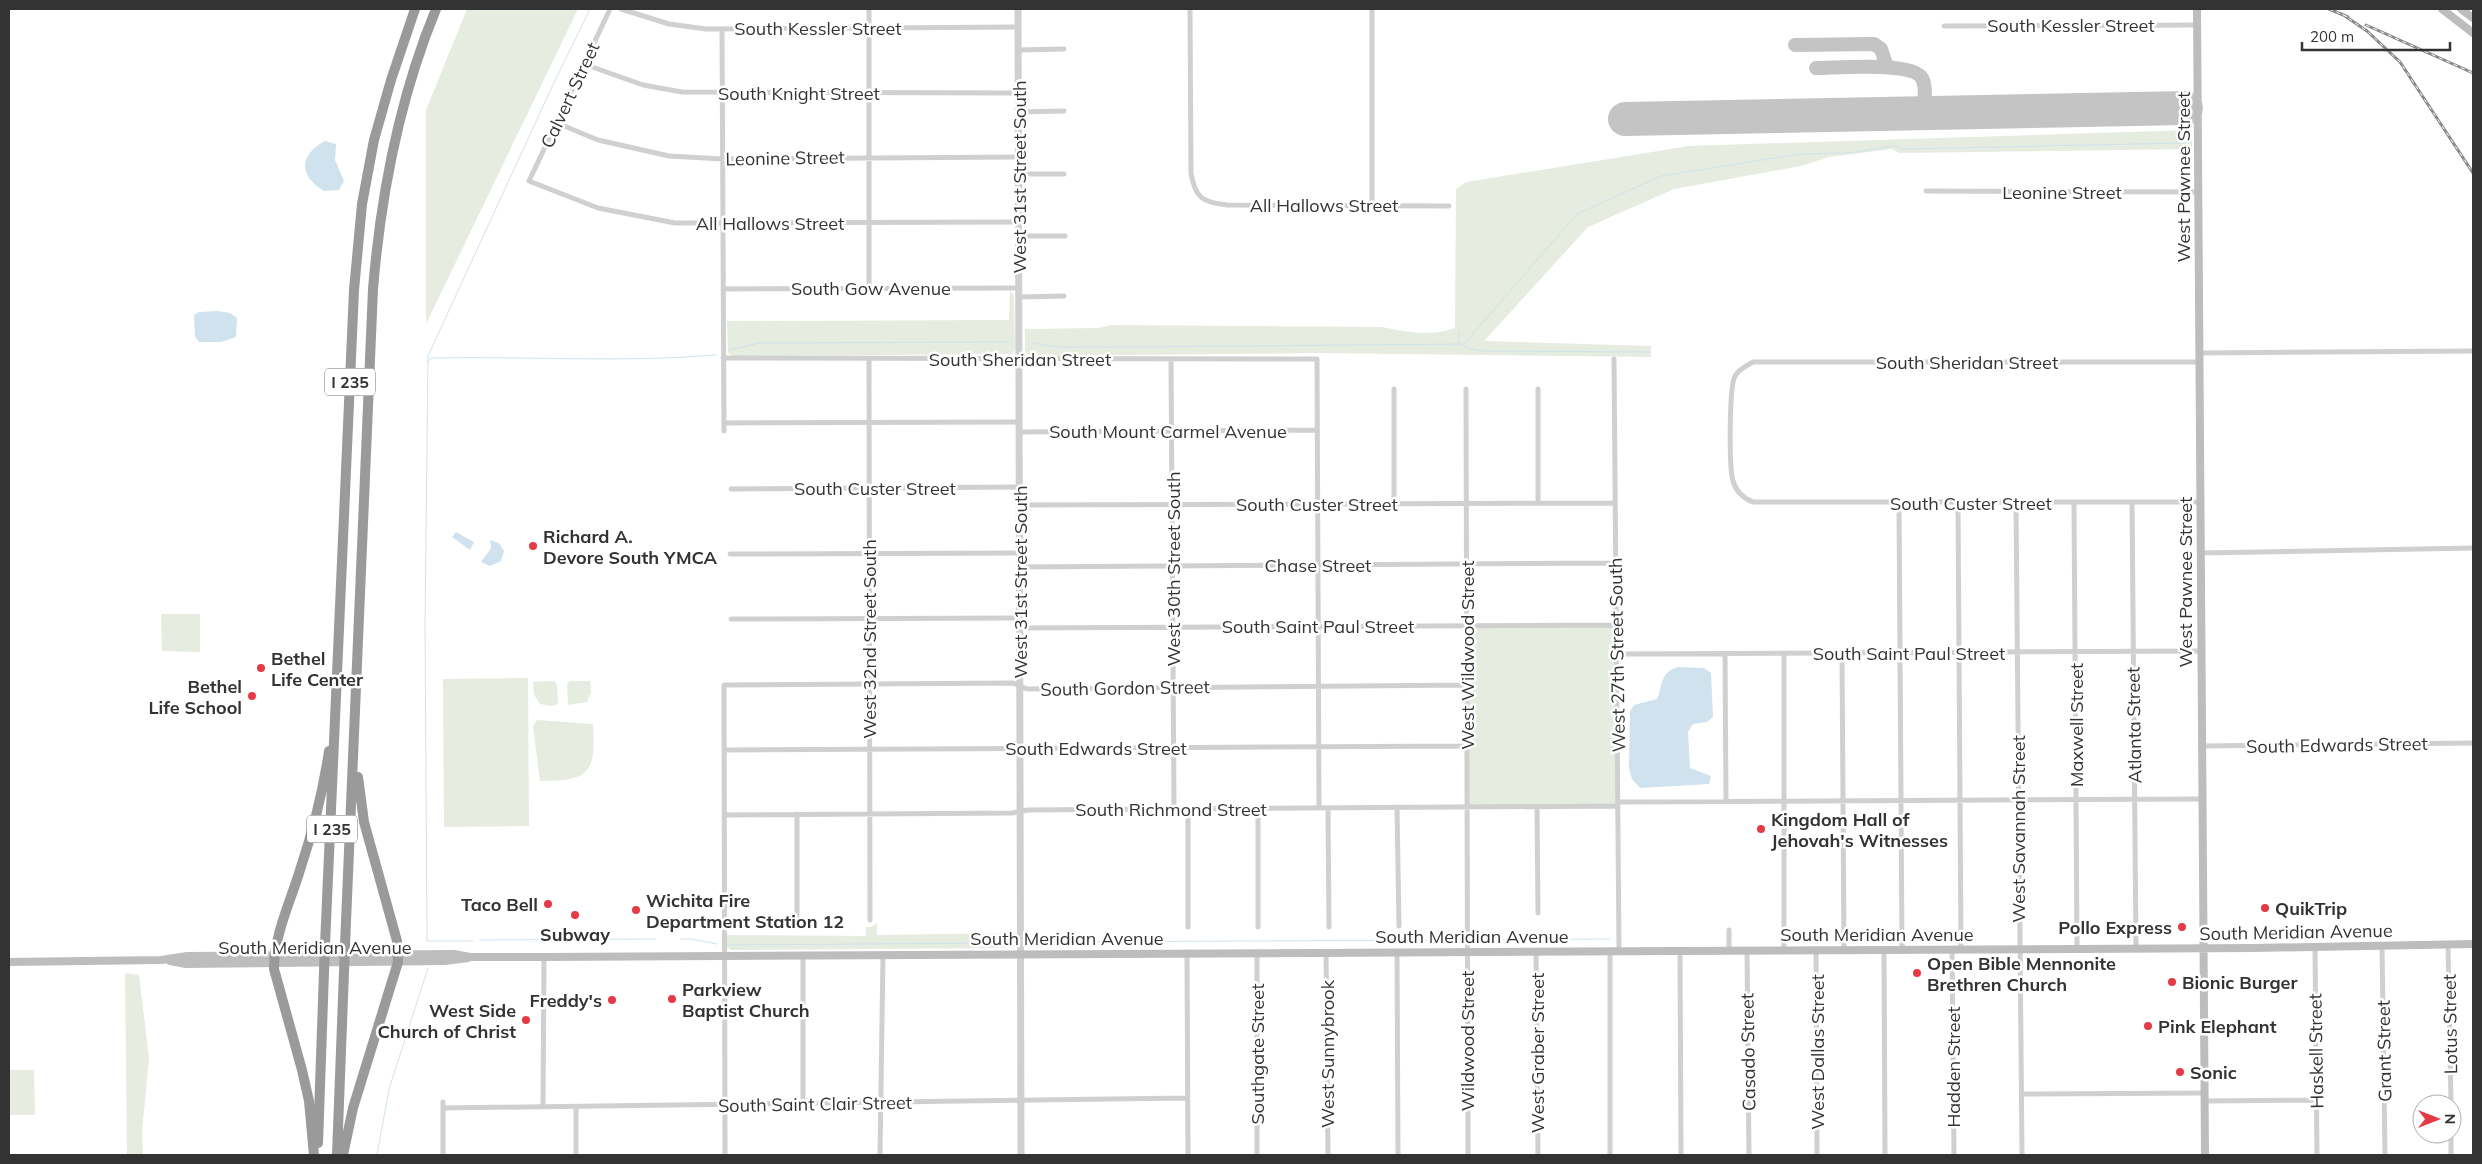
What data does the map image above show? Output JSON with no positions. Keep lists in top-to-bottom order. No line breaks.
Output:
{"streets":{"highway":["I 235"],"main road":["West Pawnee Street","South Meridian Avenue"],"street":["South Kessler Street","South Knight Street","Calvert Street","Leonine Street","West 31st Street South","All Hallows Street","South Gow Avenue","South Sheridan Street","South Mount Carmel Avenue","South Custer Street","Chase Street","West 30th Street South","South Saint Paul Street","West 32nd Street South","West Wildwood Street","West 27th Street South","South Gordon Street","Maxwell Street","Atlanta Street","South Edwards Street","South Richmond Street","West Savannah Street","Lotus Street","Wildwood Street","Haskell Street","Grant Street","Casado Street","West Dallas Street","West Graber Street","Southgate Street","West Sunnybrook","Hadden Street","South Saint Clair Street"]},"crossings":[["South Kessler Street","West 31st Street South"],["South Kessler Street","West Pawnee Street"],["South Knight Street","Calvert Street"],["South Knight Street","West 31st Street South"],["Calvert Street","Leonine Street"],["Calvert Street","All Hallows Street"],["Leonine Street","West 31st Street South"],["Leonine Street","West Pawnee Street"],["West 31st Street South","All Hallows Street"],["West 31st Street South","South Gow Avenue"],["West 31st Street South","South Sheridan Street"],["West 31st Street South","South Mount Carmel Avenue"],["West 31st Street South","South Custer Street"],["West 31st Street South","Chase Street"],["West 31st Street South","South Saint Paul Street"],["West 31st Street South","South Gordon Street"],["West 31st Street South","South Edwards Street"],["West 31st Street South","South Richmond Street"],["West 31st Street South","South Meridian Avenue"],["West 31st Street South","South Saint Clair Street"],["West Pawnee Street","South Sheridan Street"],["West Pawnee Street","South Custer Street"],["West Pawnee Street","South Saint Paul Street"],["West Pawnee Street","South Edwards Street"],["West Pawnee Street","South Richmond Street"],["West Pawnee Street","South Meridian Avenue"],["South Sheridan Street","South Mount Carmel Avenue"],["South Sheridan Street","South Custer Street"],["South Sheridan Street","West 30th Street South"],["South Sheridan Street","West 32nd Street South"],["South Mount Carmel Avenue","West 30th Street South"],["South Custer Street","West 30th Street South"],["South Custer Street","West 32nd Street South"],["South Custer Street","West Wildwood Street"],["South Custer Street","West 27th Street South"],["South Custer Street","Maxwell Street"],["South Custer Street","Atlanta Street"],["South Custer Street","West Savannah Street"],["Chase Street","West 30th Street South"],["Chase Street","West Wildwood Street"],["Chase Street","West 27th Street South"],["West 30th Street South","South Saint Paul Street"],["West 30th Street South","South Gordon Street"],["West 30th Street South","South Edwards Street"],["West 30th Street South","South Richmond Street"],["South Saint Paul Street","West Wildwood Street"],["South Saint Paul Street","West 27th Street South"],["South Saint Paul Street","Maxwell Street"],["South Saint Paul Street","Atlanta Street"],["South Saint Paul Street","West Savannah Street"],["West 32nd Street South","South Gordon Street"],["West 32nd Street South","South Edwards Street"],["West 32nd Street South","South Richmond Street"],["West Wildwood Street","South Gordon Street"],["West Wildwood Street","South Edwards Street"],["West Wildwood Street","South Richmond Street"],["West Wildwood Street","Wildwood Street"],["West 27th Street South","South Richmond Street"],["West 27th Street South","South Meridian Avenue"],["South Gordon Street","South Edwards Street"],["Maxwell Street","South Richmond Street"],["Maxwell Street","South Meridian Avenue"],["Atlanta Street","South Richmond Street"],["Atlanta Street","South Meridian Avenue"],["South Richmond Street","West Savannah Street"],["South Richmond Street","Wildwood Street"],["West Savannah Street","South Meridian Avenue"],["South Meridian Avenue","Lotus Street"],["South Meridian Avenue","Wildwood Street"],["South Meridian Avenue","Haskell Street"],["South Meridian Avenue","Grant Street"],["South Meridian Avenue","Casado Street"],["South Meridian Avenue","West Dallas Street"],["South Meridian Avenue","West Graber Street"],["South Meridian Avenue","Southgate Street"],["South Meridian Avenue","West Sunnybrook"],["South Meridian Avenue","Hadden Street"]],"places":["Richard A. Devore South YMCA","Bethel Life Center","Bethel Life School","Kingdom Hall of Jehovah's Witnesses","Taco Bell","QuikTrip","Wichita Fire Department Station 12","Subway","Pollo Express","Open Bible Mennonite Brethren Church","Bionic Burger","Parkview Baptist Church","Freddy's","West Side Church of Christ","Pink Elephant","Sonic"],"scale_bar":"200 m","north":"right"}
